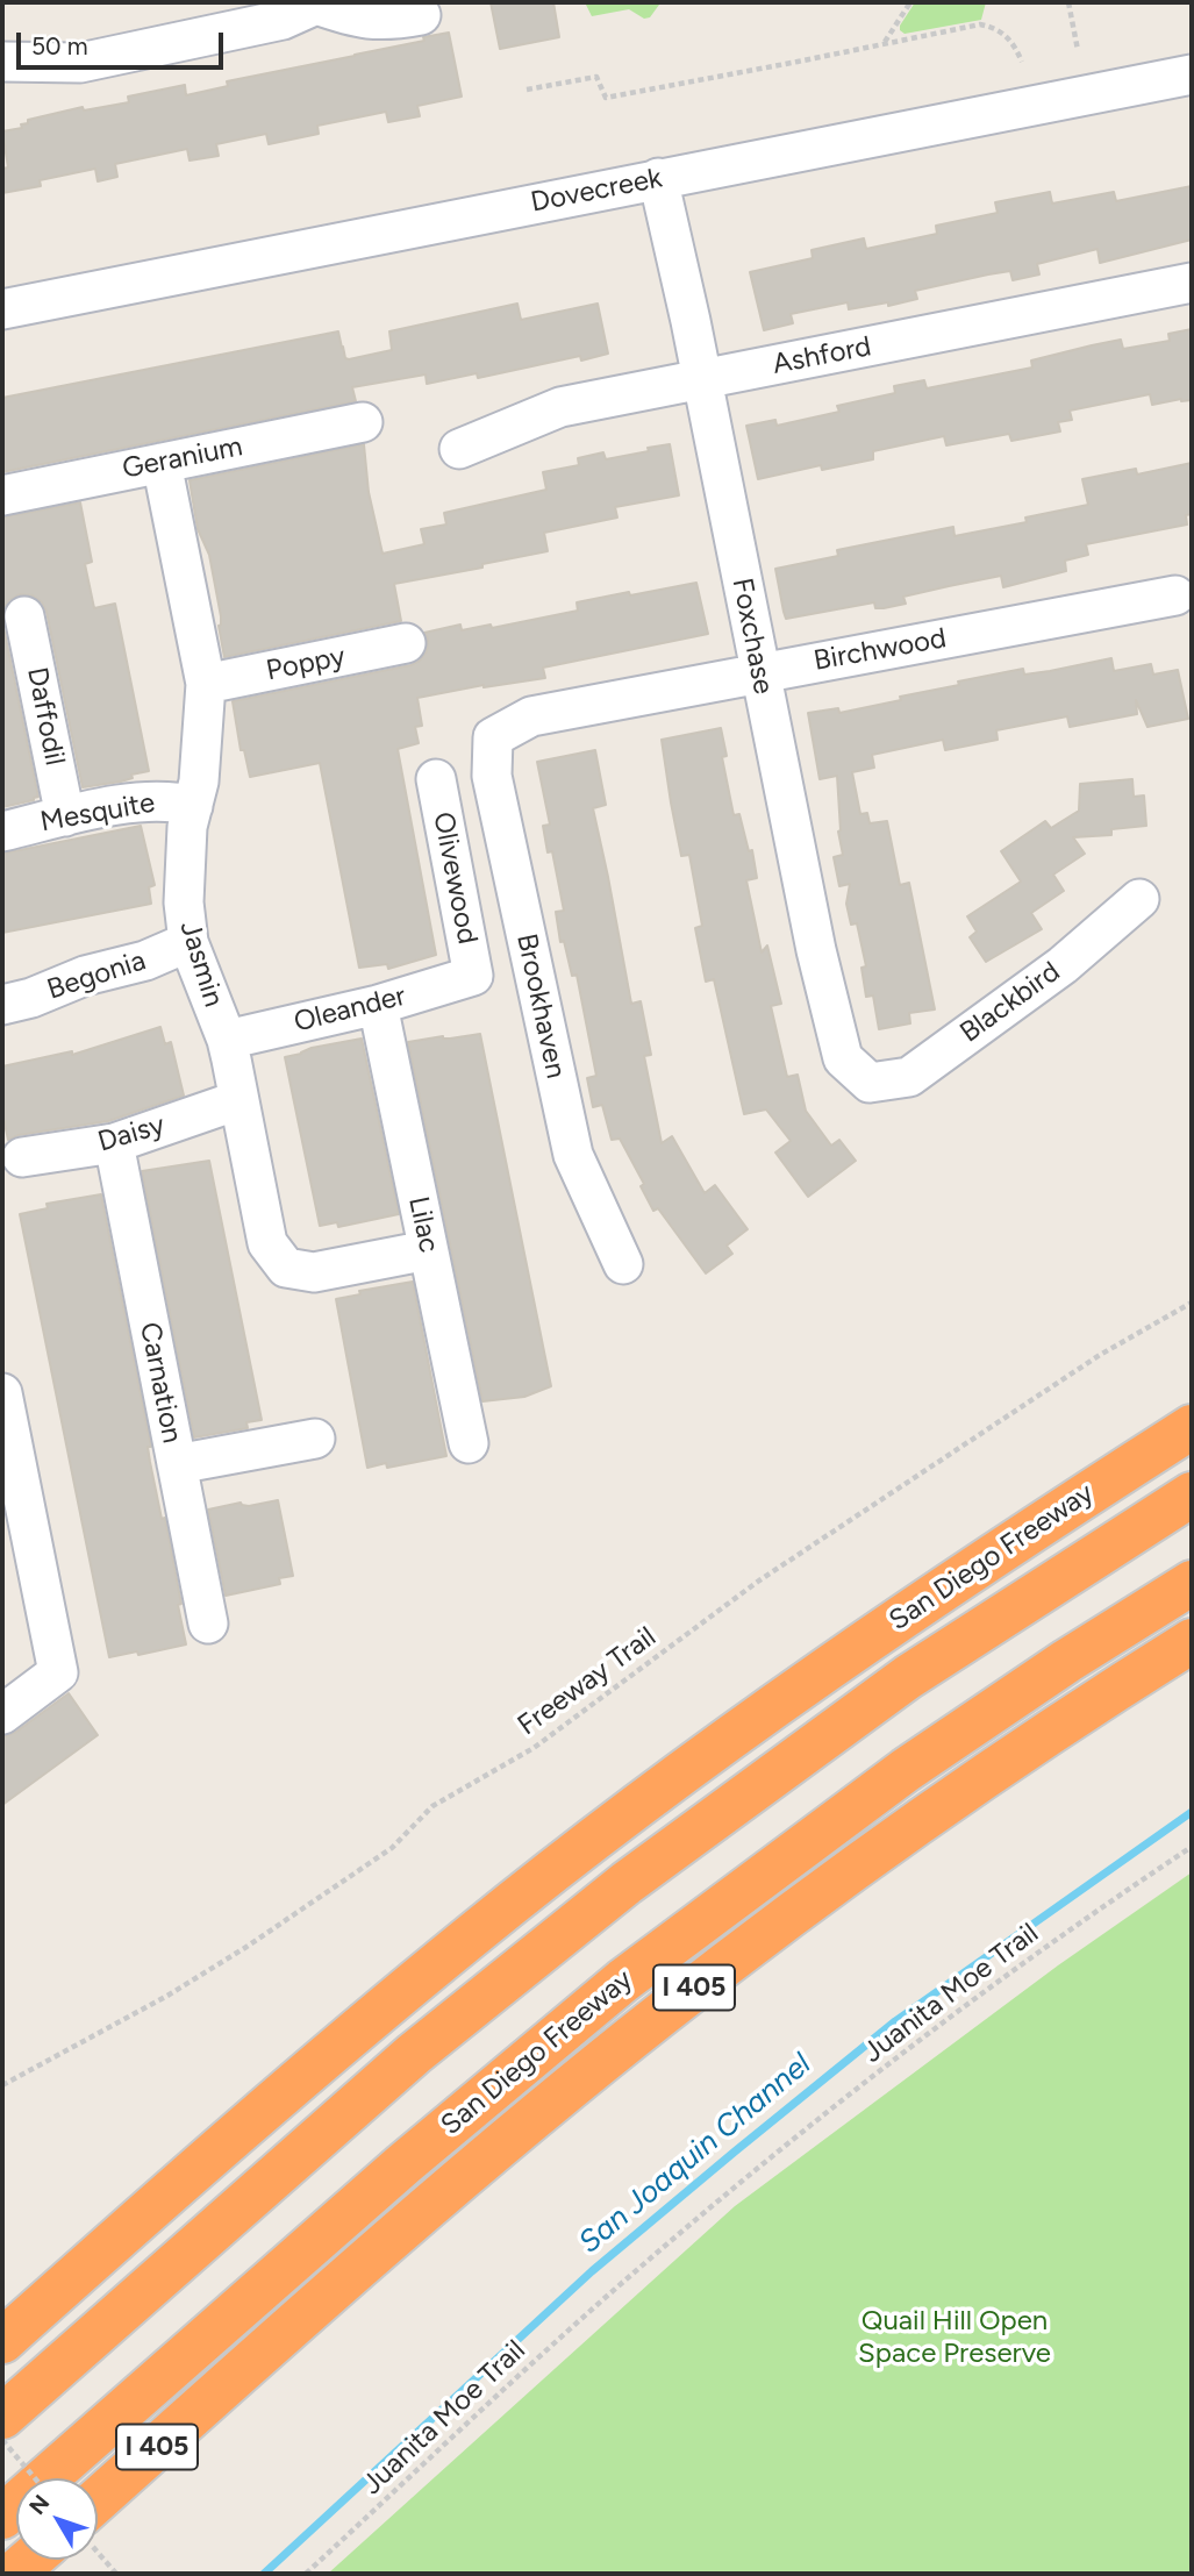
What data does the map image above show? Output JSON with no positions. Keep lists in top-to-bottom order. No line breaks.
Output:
{"streets":{"highway":["San Diego Freeway","I 405"],"street":["Dovecreek","Ashford","Geranium","Foxchase","Birchwood","Poppy","Daffodil","Mesquite","Olivewood","Jasmin","Begonia","Blackbird","Brookhaven","Oleander","Daisy","Lilac","Carnation"],"path":["Freeway Trail","Juanita Moe Trail"]},"crossings":[["Dovecreek","Foxchase"],["Ashford","Foxchase"],["Geranium","Jasmin"],["Foxchase","Birchwood"],["Foxchase","Blackbird"],["Birchwood","Brookhaven"],["Poppy","Jasmin"],["Daffodil","Mesquite"],["Mesquite","Jasmin"],["Olivewood","Oleander"],["Jasmin","Begonia"],["Jasmin","Oleander"],["Jasmin","Daisy"],["Jasmin","Lilac"],["Oleander","Lilac"],["Daisy","Carnation"]],"water":["San Joaquin Channel"],"parks":["Quail Hill Open Space Preserve"],"scale_bar":"50 m","north":"top left"}
